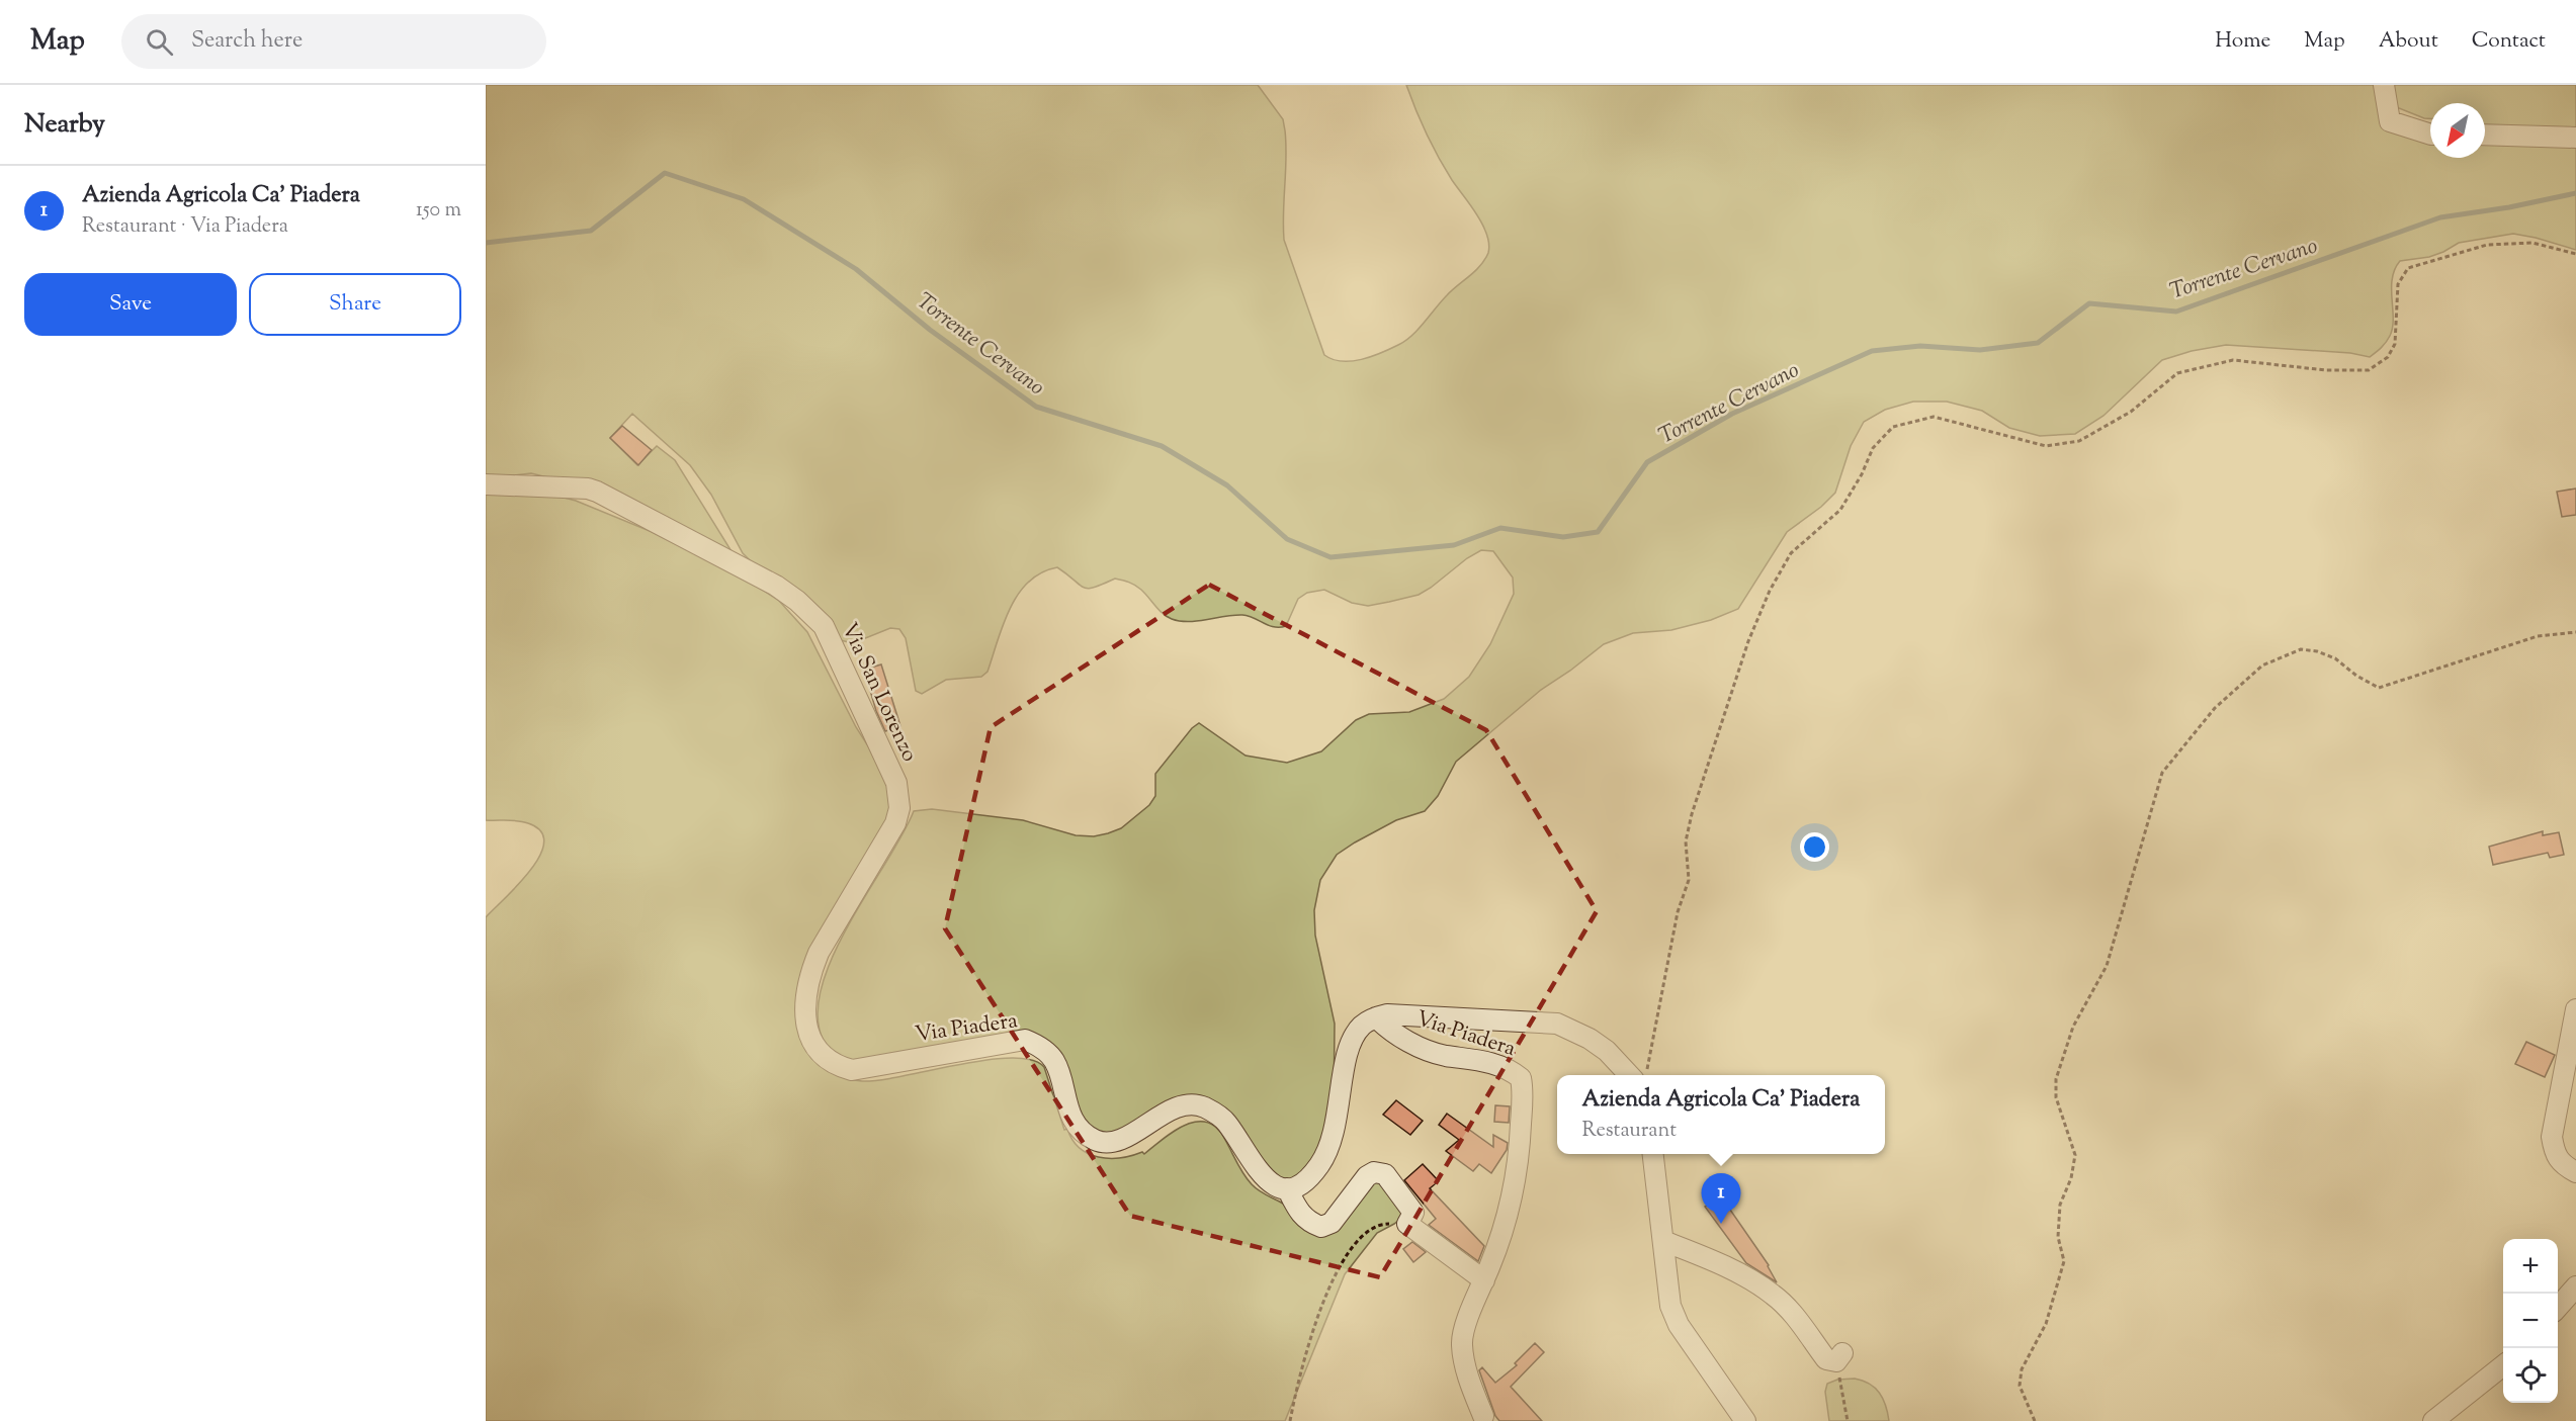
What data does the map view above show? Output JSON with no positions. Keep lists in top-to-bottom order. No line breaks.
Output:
{"streets":{"street":["Via San Lorenzo","Via Piadera"]},"crossings":[["Via San Lorenzo","Via Piadera"]],"water":["Torrente Cervano"],"north":"bottom left","page":{"header":"Map","search":"Search here","nav":["Home","Map","About","Contact"],"heading":"Nearby","list":[{"mark":"1","name":"Azienda Agricola Ca' Piadera","note":"Restaurant · Via Piadera","value":"150 m"}],"buttons":["Save","Share"],"popup":["Azienda Agricola Ca' Piadera","Restaurant"],"pins":"1","map_buttons":["+","−"]}}
